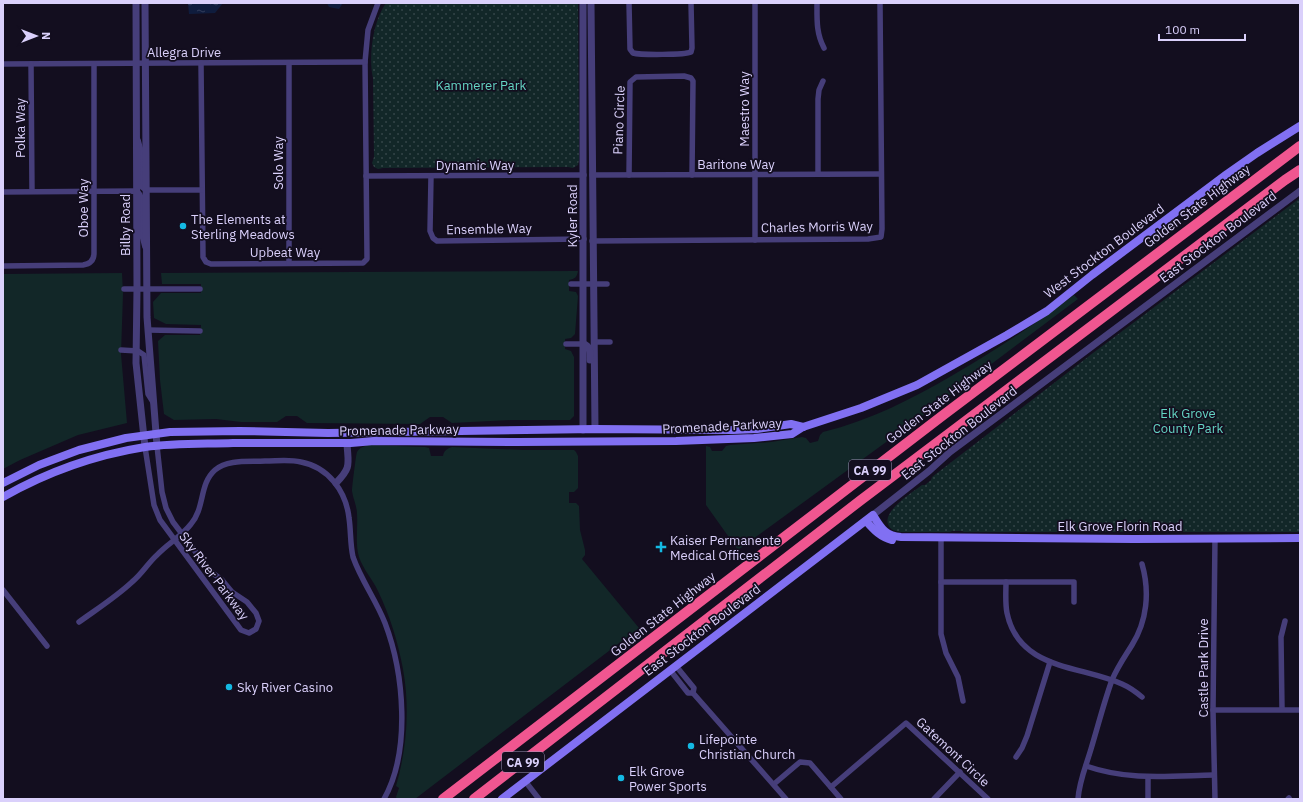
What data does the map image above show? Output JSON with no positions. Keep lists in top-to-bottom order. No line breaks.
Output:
{"streets":{"highway":["Golden State Highway","CA 99"],"main road":["East Stockton Boulevard","West Stockton Boulevard","Promenade Parkway","Elk Grove Florin Road"],"street":["Allegra Drive","Maestro Way","Piano Circle","Polka Way","Solo Way","Baritone Way","Dynamic Way","Oboe Way","Kyler Road","Bilby Road","Charles Morris Way","Ensemble Way","Upbeat Way","Sky River Parkway","Castle Park Drive","Gatemont Circle"]},"crossings":[["Allegra Drive","Polka Way"],["Allegra Drive","Solo Way"],["Allegra Drive","Oboe Way"],["Allegra Drive","Bilby Road"],["Allegra Drive","Upbeat Way"],["Maestro Way","Baritone Way"],["Maestro Way","Charles Morris Way"],["Piano Circle","Baritone Way"],["Solo Way","Upbeat Way"],["Baritone Way","Dynamic Way"],["Baritone Way","Kyler Road"],["Baritone Way","Charles Morris Way"],["Dynamic Way","Kyler Road"],["Dynamic Way","Ensemble Way"],["Dynamic Way","Upbeat Way"],["Kyler Road","Charles Morris Way"],["Kyler Road","Ensemble Way"],["Kyler Road","Promenade Parkway"],["Bilby Road","Promenade Parkway"],["Bilby Road","Sky River Parkway"],["East Stockton Boulevard","Elk Grove Florin Road"],["West Stockton Boulevard","Promenade Parkway"],["Promenade Parkway","Sky River Parkway"],["Elk Grove Florin Road","Castle Park Drive"]],"parks":["Kammerer Park","Elk Grove County Park"],"places":{"other":["The Elements at Sterling Meadows","Sky River Casino","Lifepointe Christian Church","Elk Grove Power Sports"],"health":["Kaiser Permanente Medical Offices"]},"scale_bar":"100 m","north":"right"}
